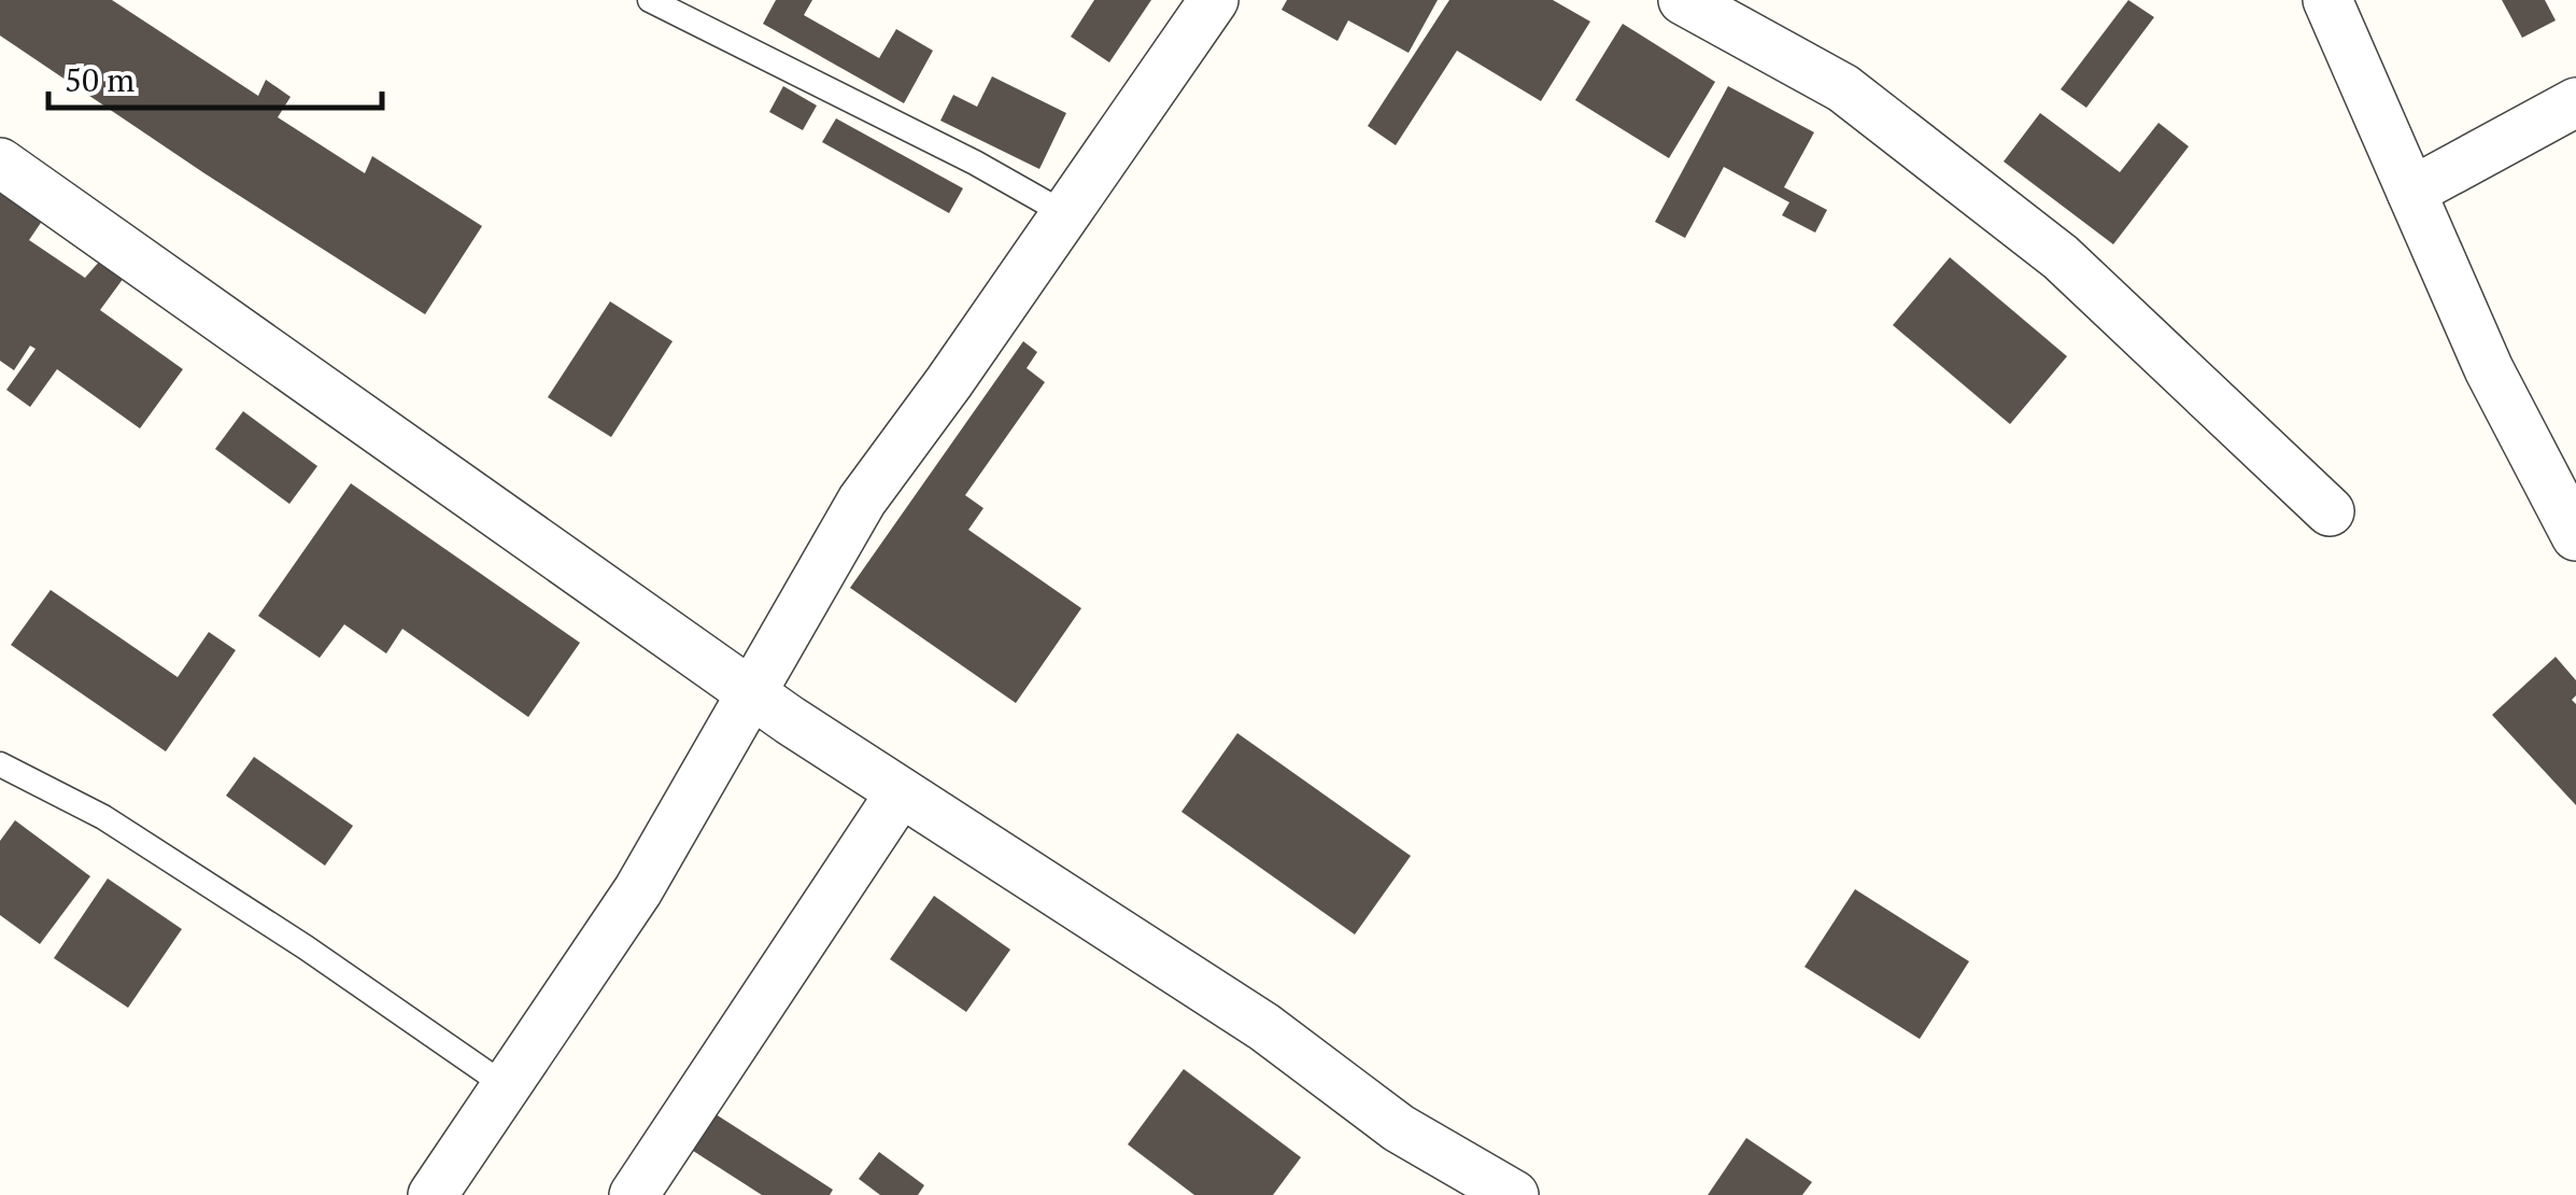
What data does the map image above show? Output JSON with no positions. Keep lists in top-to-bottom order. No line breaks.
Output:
{"scale_bar":"50 m"}
